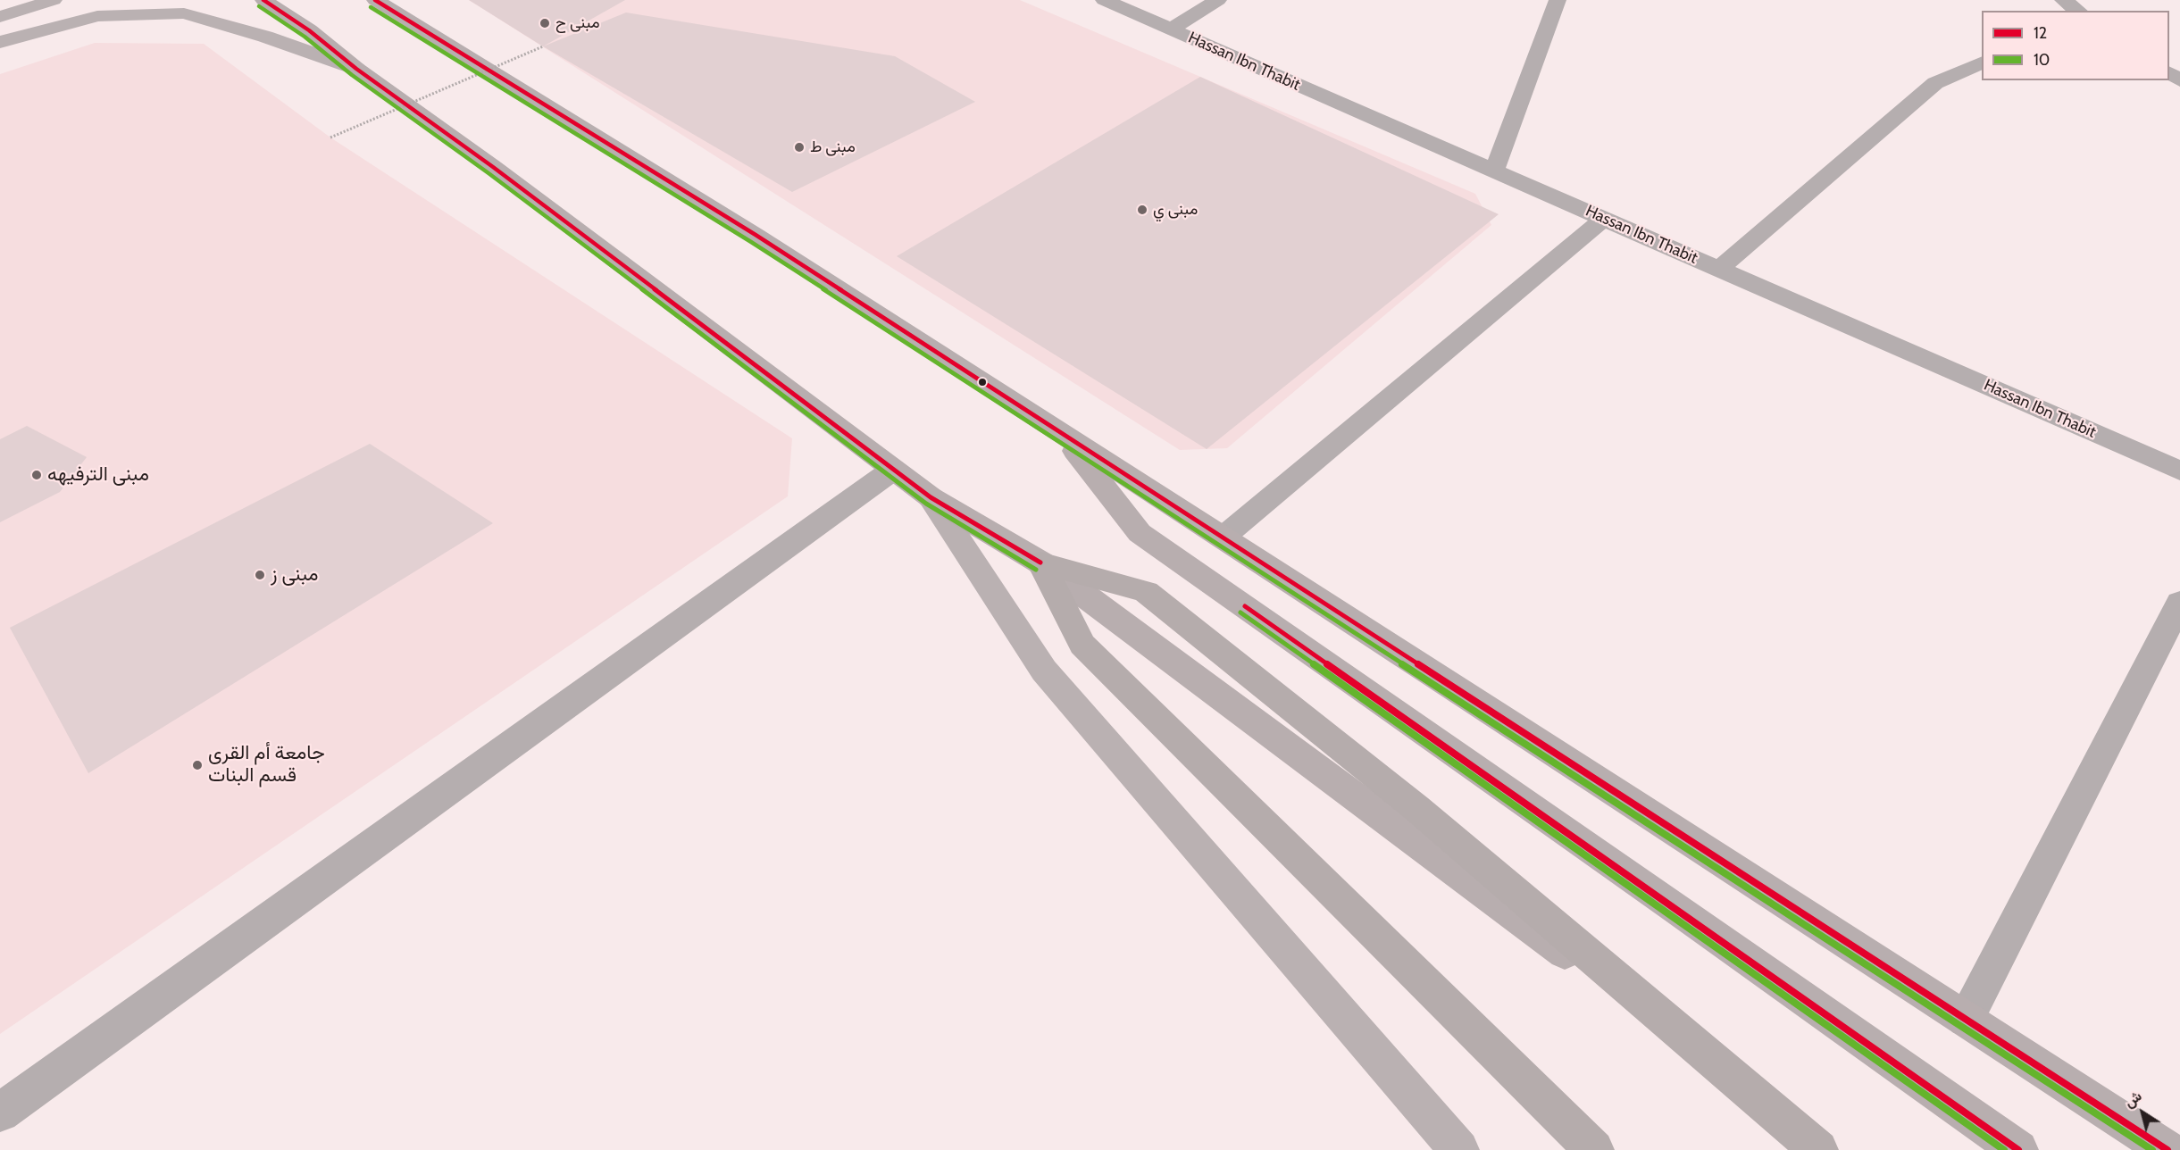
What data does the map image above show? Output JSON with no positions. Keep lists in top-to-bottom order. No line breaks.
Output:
{"streets":{"street":["Hassan Ibn Thabit"]},"places":["مبنى ح","مبنى ط","مبنى ي","مبنى الترفيهه","مبنى ز","جامعة أم القرى قسم البنات"],"lines":["transit line 12","transit line 10"],"legend":["12","10"],"north":"top left"}
